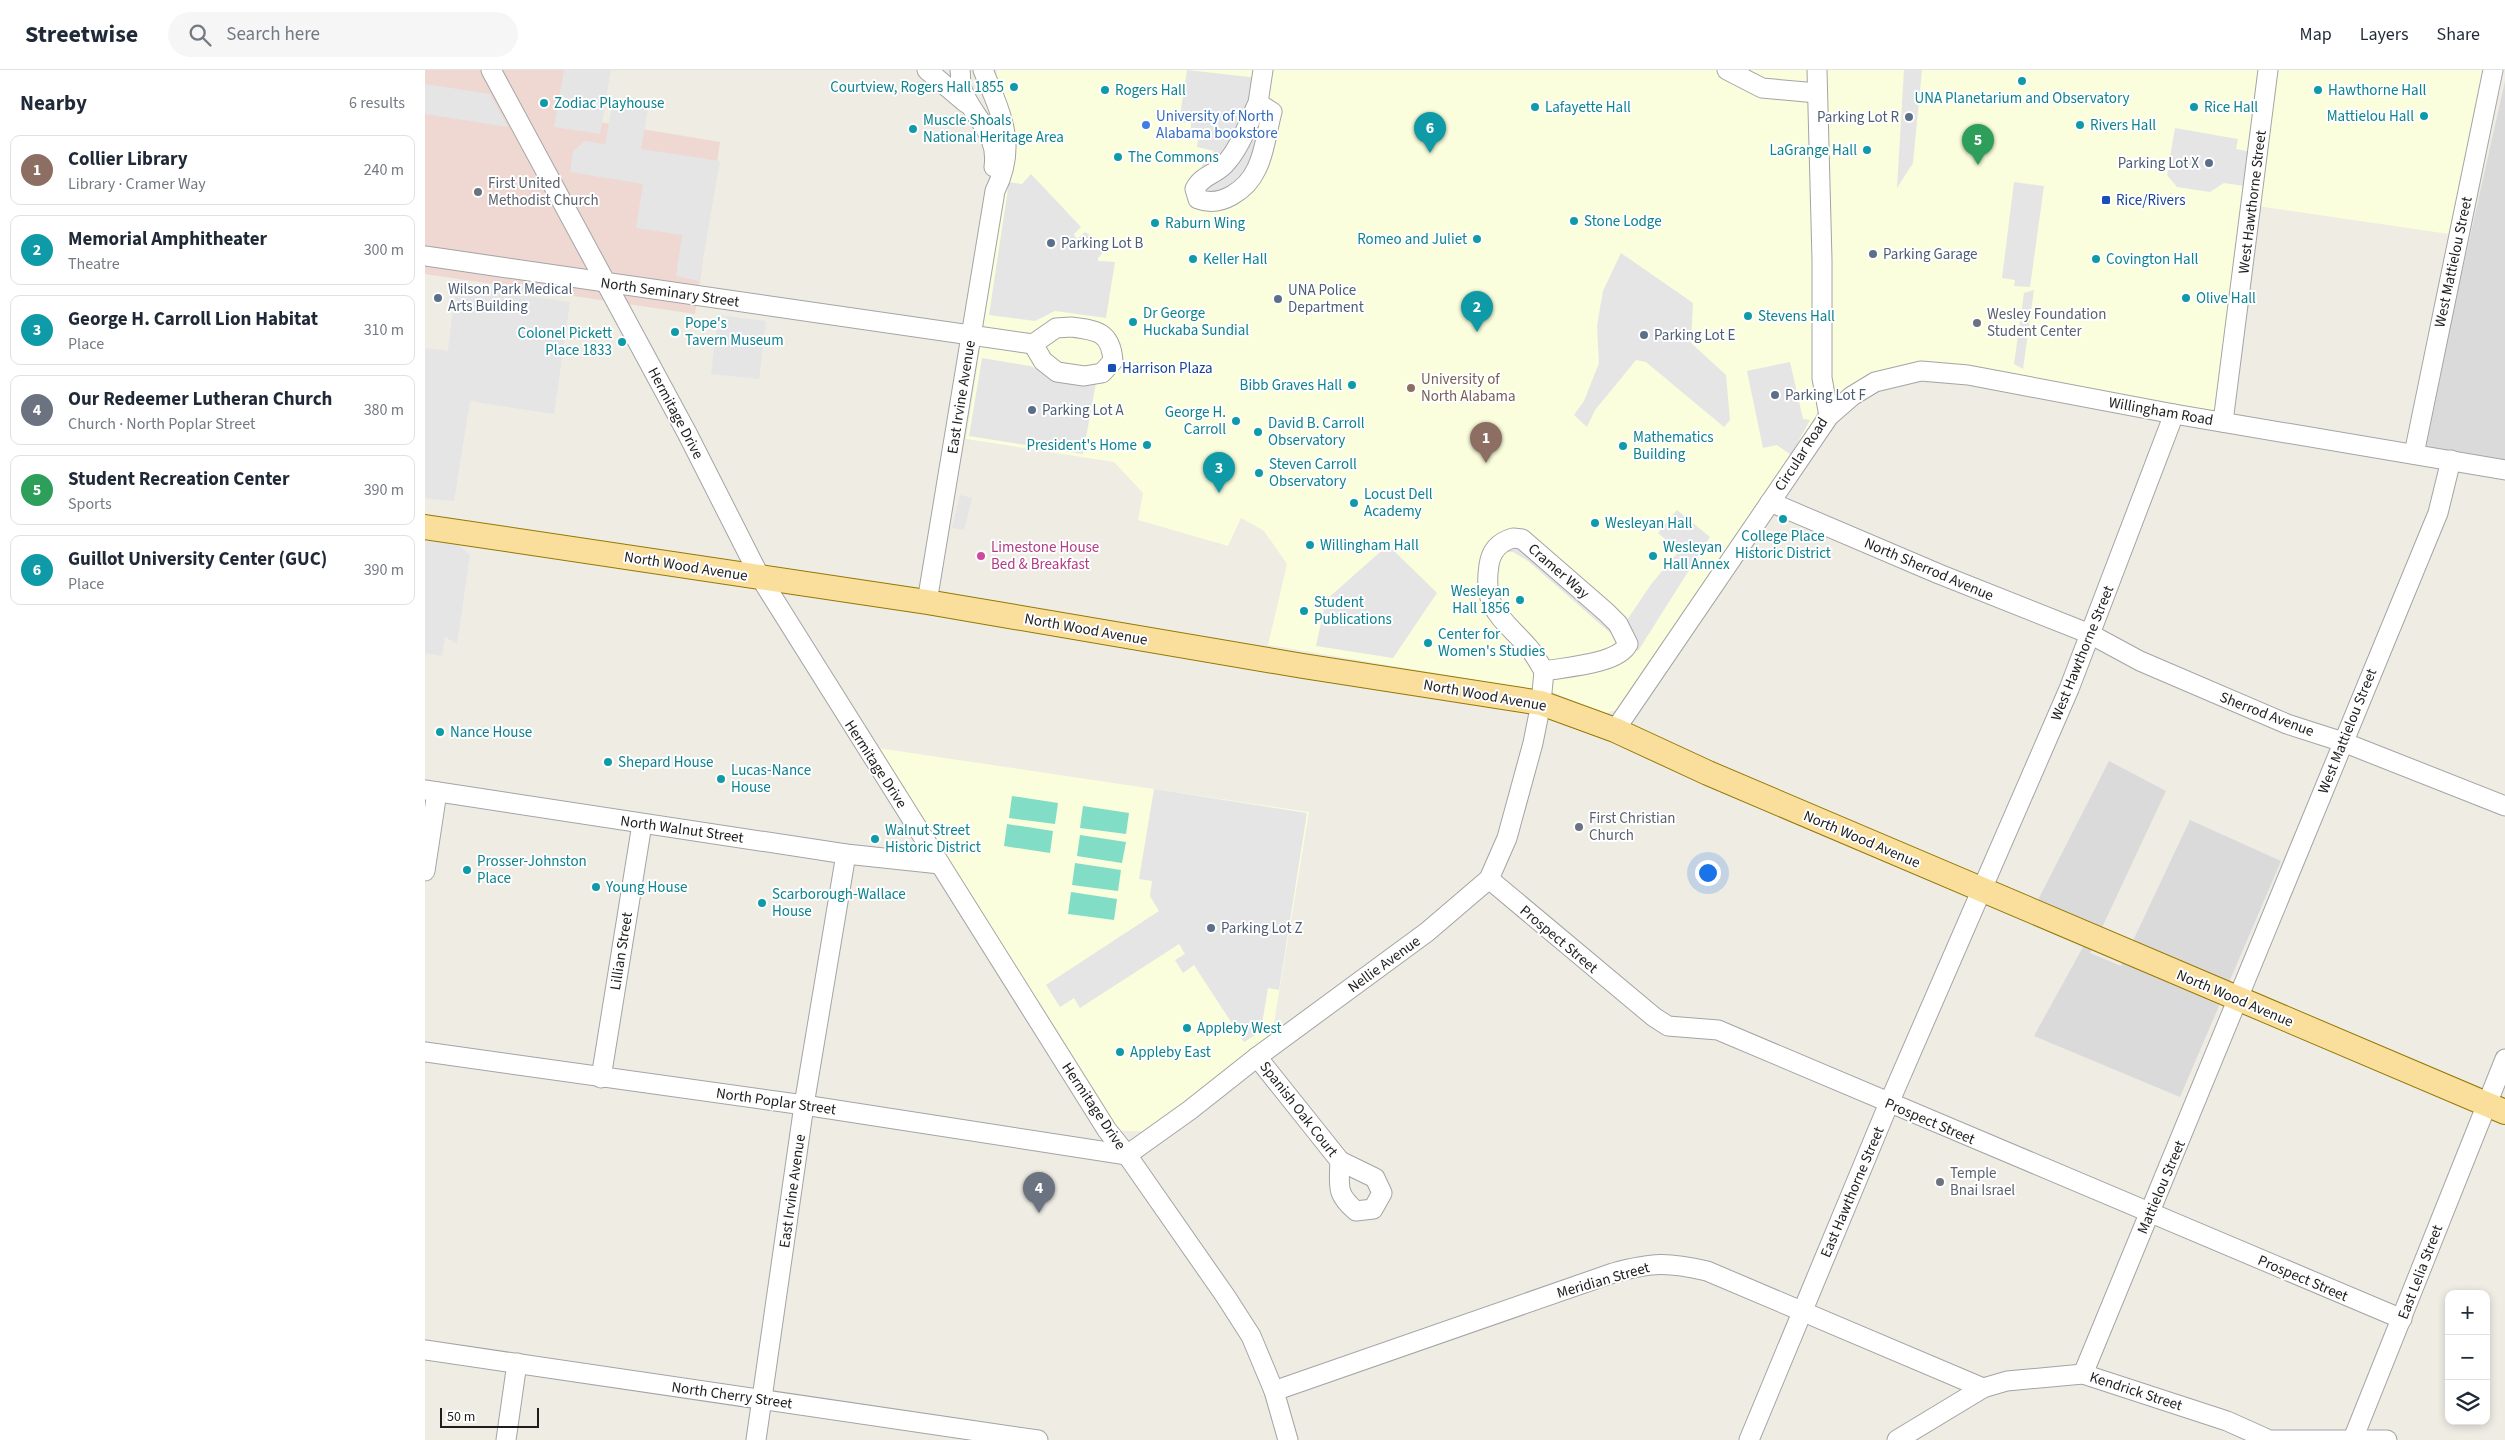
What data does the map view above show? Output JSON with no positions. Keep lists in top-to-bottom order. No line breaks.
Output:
{"streets":{"main road":["North Wood Avenue"],"street":["West Hawthorne Street","West Mattielou Street","North Seminary Street","East Irvine Avenue","Willingham Road","Hermitage Drive","Circular Road","North Sherrod Avenue","Cramer Way","Sherrod Avenue","North Walnut Street","Prospect Street","Lillian Street","Nellie Avenue","North Poplar Street","Spanish Oak Court","Mattielou Street","East Hawthorne Street","East Lelia Street","Meridian Street","Kendrick Street","North Cherry Street"]},"crossings":[["West Hawthorne Street","Willingham Road"],["West Hawthorne Street","North Wood Avenue"],["West Hawthorne Street","North Sherrod Avenue"],["West Hawthorne Street","Sherrod Avenue"],["West Hawthorne Street","East Hawthorne Street"],["West Mattielou Street","Willingham Road"],["West Mattielou Street","North Wood Avenue"],["West Mattielou Street","Sherrod Avenue"],["West Mattielou Street","Mattielou Street"],["North Seminary Street","East Irvine Avenue"],["North Seminary Street","Hermitage Drive"],["East Irvine Avenue","North Wood Avenue"],["East Irvine Avenue","North Walnut Street"],["East Irvine Avenue","North Poplar Street"],["East Irvine Avenue","North Cherry Street"],["Willingham Road","Circular Road"],["Hermitage Drive","North Wood Avenue"],["Hermitage Drive","North Walnut Street"],["Hermitage Drive","Nellie Avenue"],["Hermitage Drive","North Poplar Street"],["Hermitage Drive","Meridian Street"],["Circular Road","North Wood Avenue"],["Circular Road","North Sherrod Avenue"],["North Wood Avenue","Nellie Avenue"],["North Wood Avenue","Mattielou Street"],["North Wood Avenue","East Hawthorne Street"],["North Wood Avenue","East Lelia Street"],["North Sherrod Avenue","Sherrod Avenue"],["North Walnut Street","Lillian Street"],["Prospect Street","Nellie Avenue"],["Prospect Street","Mattielou Street"],["Prospect Street","East Hawthorne Street"],["Prospect Street","East Lelia Street"],["Lillian Street","North Poplar Street"],["Nellie Avenue","North Poplar Street"],["Nellie Avenue","Spanish Oak Court"],["Mattielou Street","Kendrick Street"],["East Hawthorne Street","Meridian Street"],["Meridian Street","Kendrick Street"]],"places":{"other":["UNA Planetarium and Observatory","Courtview, Rogers Hall 1855","Rogers Hall","Hawthorne Hall","Zodiac Playhouse","Lafayette Hall","Rice Hall","Mattielou Hall","Parking Lot R","University of North Alabama bookstore","Rivers Hall","Muscle Shoals National Heritage Area","LaGrange Hall","The Commons","Parking Lot X","First United Methodist Church","Stone Lodge","Raburn Wing","Romeo and Juliet","Parking Lot B","Parking Garage","Keller Hall","Covington Hall","Wilson Park Medical Arts Building","Olive Hall","UNA Police Department","Stevens Hall","Dr George Huckaba Sundial","Wesley Foundation Student Center","Pope's Tavern Museum","Parking Lot E","Colonel Pickett Place 1833","Bibb Graves Hall","University of North Alabama","Parking Lot F","Parking Lot A","George H. Carroll","David B. Carroll Observatory","President's Home","Mathematics Building","Steven Carroll Observatory","Locust Dell Academy","College Place Historic District","Wesleyan Hall","Willingham Hall","Limestone House Bed & Breakfast","Wesleyan Hall Annex","Wesleyan Hall 1856","Student Publications","Center for Women's Studies","Nance House","Shepard House","Lucas-Nance House","First Christian Church","Walnut Street Historic District","Prosser-Johnston Place","Young House","Scarborough-Wallace House","Parking Lot Z","Appleby West","Appleby East","Temple Bnai Israel"],"transit":["Rice/Rivers","Harrison Plaza"]},"scale_bar":"50 m","page":{"header":"Streetwise","search":"Search here","nav":["Map","Layers","Share"],"heading":["Nearby","6 results"],"pins":["6","5","2","1","3","4"],"list":[{"mark":"1","name":"Collier Library","note":"Library · Cramer Way","value":"240 m"},{"mark":"2","name":"Memorial Amphitheater","note":"Theatre","value":"300 m"},{"mark":"3","name":"George H. Carroll Lion Habitat","note":"Place","value":"310 m"},{"mark":"4","name":"Our Redeemer Lutheran Church","note":"Church · North Poplar Street","value":"380 m"},{"mark":"5","name":"Student Recreation Center","note":"Sports","value":"390 m"},{"mark":"6","name":"Guillot University Center (GUC)","note":"Place","value":"390 m"}],"map_buttons":["+","−"],"scale":"50 m"}}
